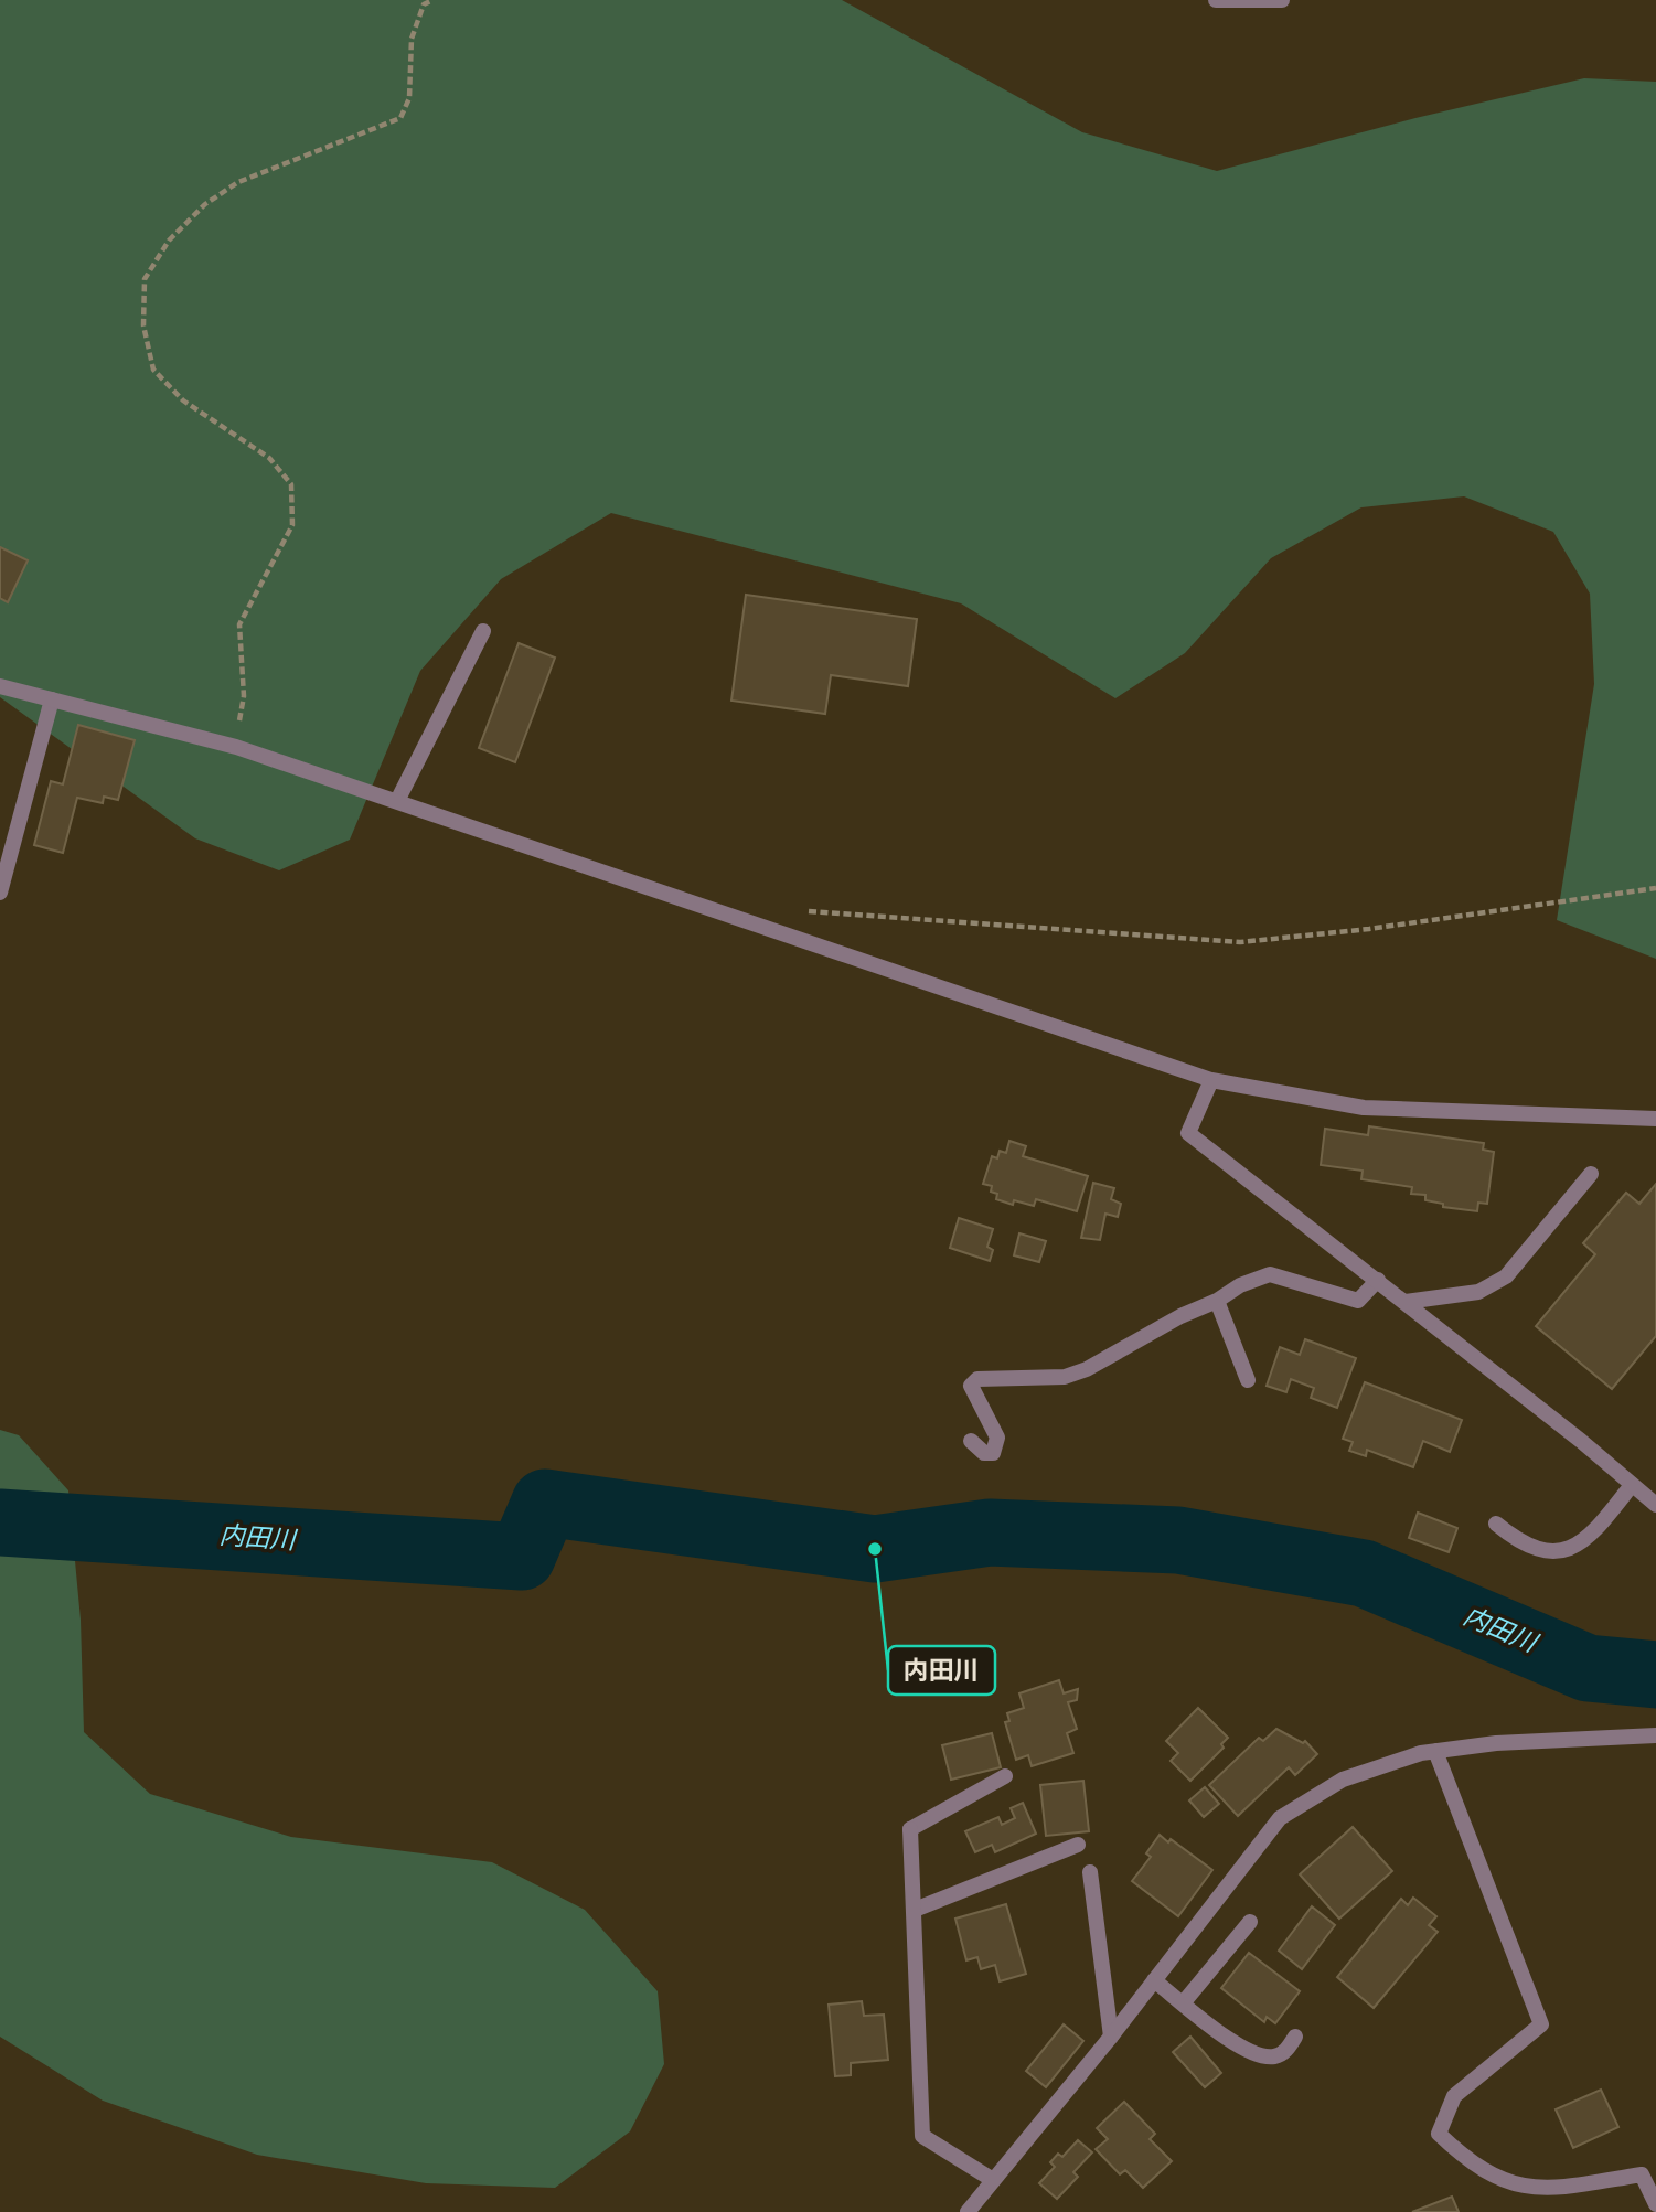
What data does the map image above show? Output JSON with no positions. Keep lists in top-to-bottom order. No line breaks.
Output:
{"water":["内田川"],"places":["内田川"]}
